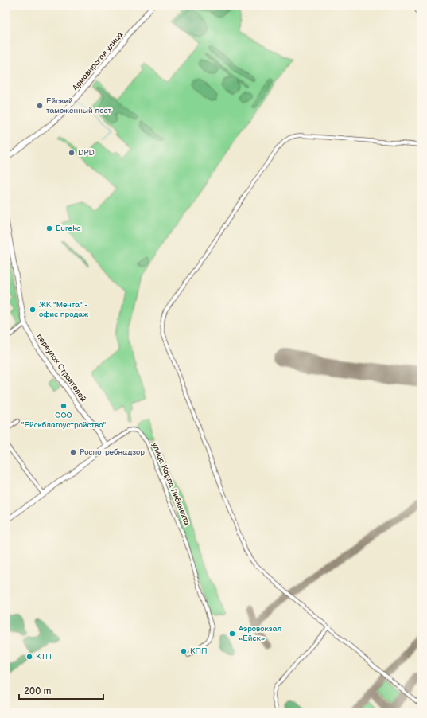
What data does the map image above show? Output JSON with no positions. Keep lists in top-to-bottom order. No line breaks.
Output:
{"streets":{"street":["Армавирская улица","переулок Строителей","улица Карла Либкнехта"]},"crossings":[["переулок Строителей","улица Карла Либкнехта"]],"places":["Ейский таможенный пост","DPD","Eureka","ЖК \"Мечта\" - офис продаж","ООО \"Ейскблагоустройство\"","Роспотребнадзор","Аэровокзал «Ейск»","КПП","КТП"],"scale_bar":"200 m"}
